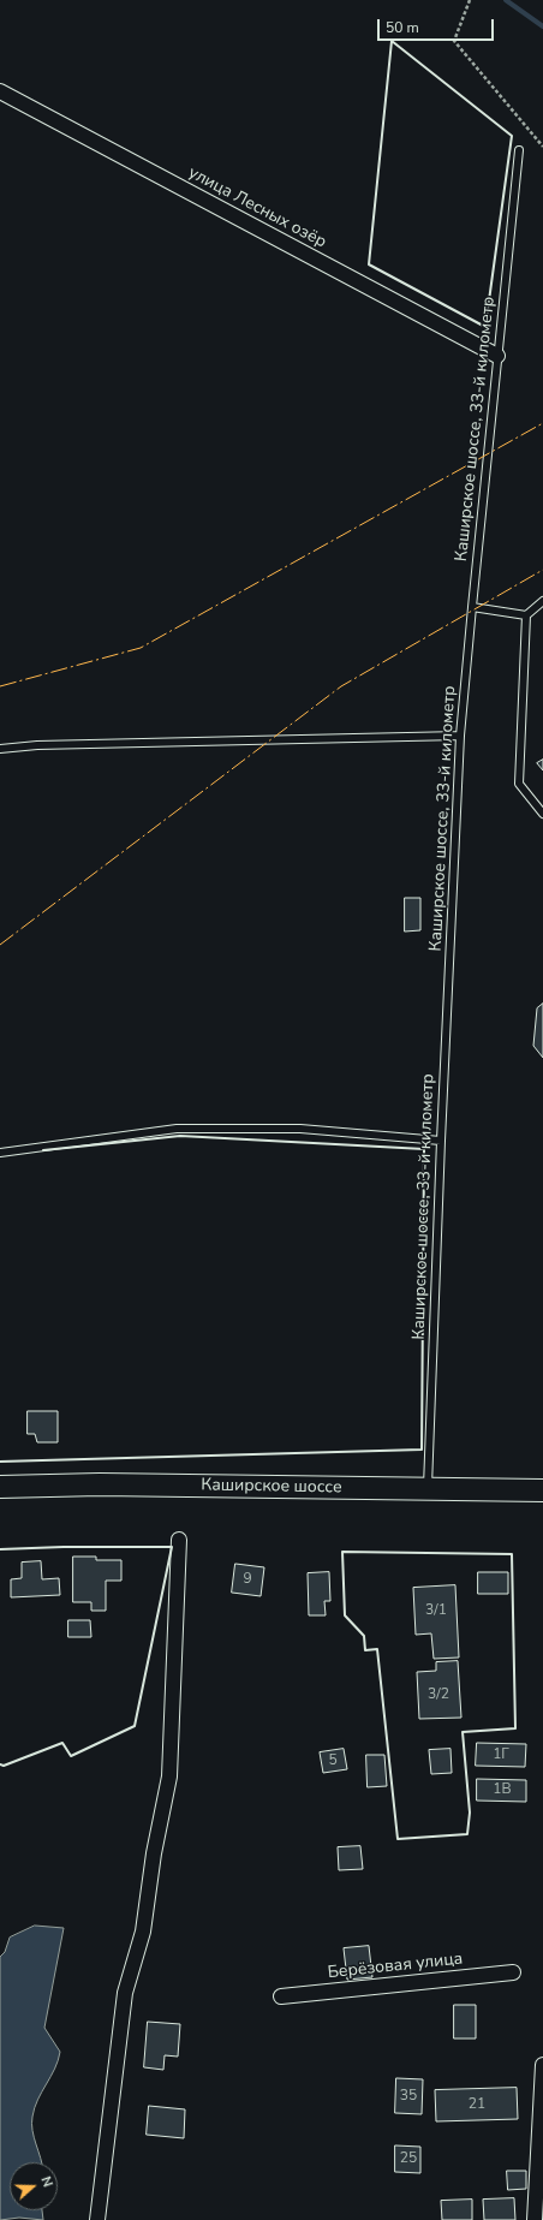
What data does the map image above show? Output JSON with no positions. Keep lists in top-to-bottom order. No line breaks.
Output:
{"streets":{"main road":["Каширское шоссе"],"street":["улица Лесных озёр","Берёзовая улица"],"lane":["Каширское шоссе, 33-й километр"]},"crossings":[["улица Лесных озёр","Каширское шоссе, 33-й километр"],["Каширское шоссе, 33-й километр","Каширское шоссе"]],"house_numbers":["9","3/1","3/2","1Г","5","1В","35","21","25"],"scale_bar":"50 m","north":"right"}
